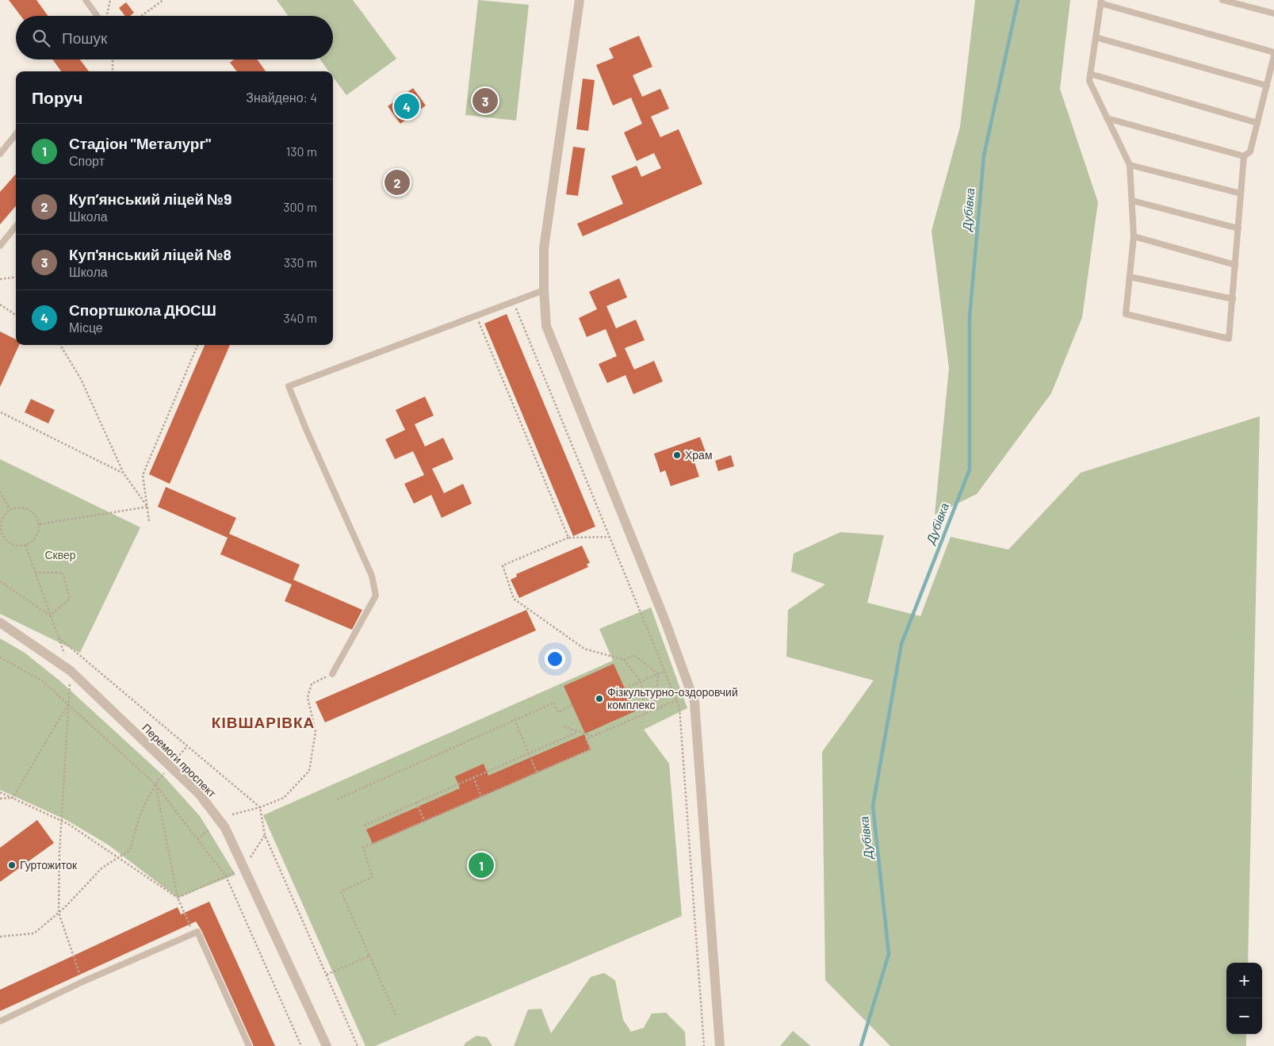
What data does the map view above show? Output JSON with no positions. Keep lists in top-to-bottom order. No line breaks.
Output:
{"streets":{"street":["Перемоги проспект"]},"districts":["КІВШАРІВКА"],"water":["Дубівка"],"parks":["Сквер"],"places":["Храм","Фізкультурно-оздоровчий комплекс","Гуртожиток"],"page":{"search":"Пошук","heading":["Поруч","Знайдено: 4"],"pins":["3","4","2","1"],"list":[{"mark":"1","name":"Стадіон \"Металург\"","note":"Спорт","value":"130 m"},{"mark":"2","name":"Куп’янський ліцей №9","note":"Школа","value":"300 m"},{"mark":"3","name":"Куп'янський ліцей №8","note":"Школа","value":"330 m"},{"mark":"4","name":"Спортшкола ДЮСШ","note":"Місце","value":"340 m"}],"map_buttons":["+","−"]}}
